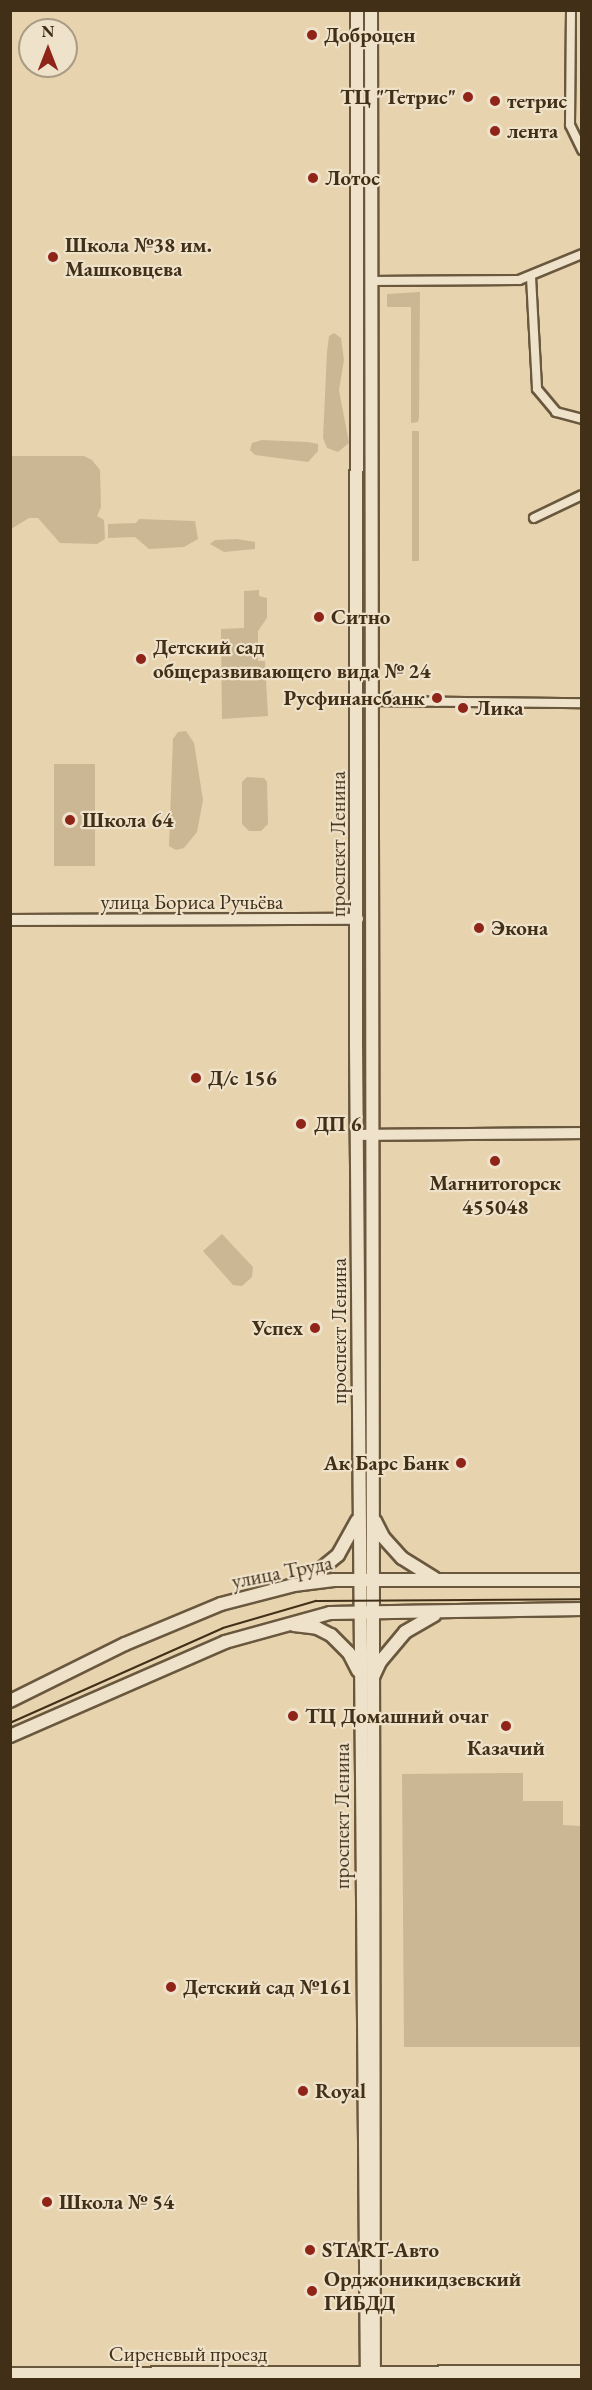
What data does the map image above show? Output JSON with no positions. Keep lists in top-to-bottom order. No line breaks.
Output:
{"streets":{"main road":["проспект Ленина","улица Бориса Ручьёва","улица Труда","Сиреневый проезд"]},"crossings":[["проспект Ленина","улица Бориса Ручьёва"],["проспект Ленина","улица Труда"],["проспект Ленина","Сиреневый проезд"]],"places":["Доброцен","ТЦ \"Тетрис\"","тетрис","лента","Лотос","Школа №38 им. Машковцева","Ситно","Детский сад общеразвивающего вида № 24","Русфинансбанк","Лика","Школа 64","Экона","Д/с 156","ДП 6","Магнитогорск 455048","Успех","Ак Барс Банк","ТЦ Домашний очаг","Казачий","Детский сад №161","Royal","Школа № 54","START-Авто","Орджоникидзевский ГИБДД"],"north":"top"}
